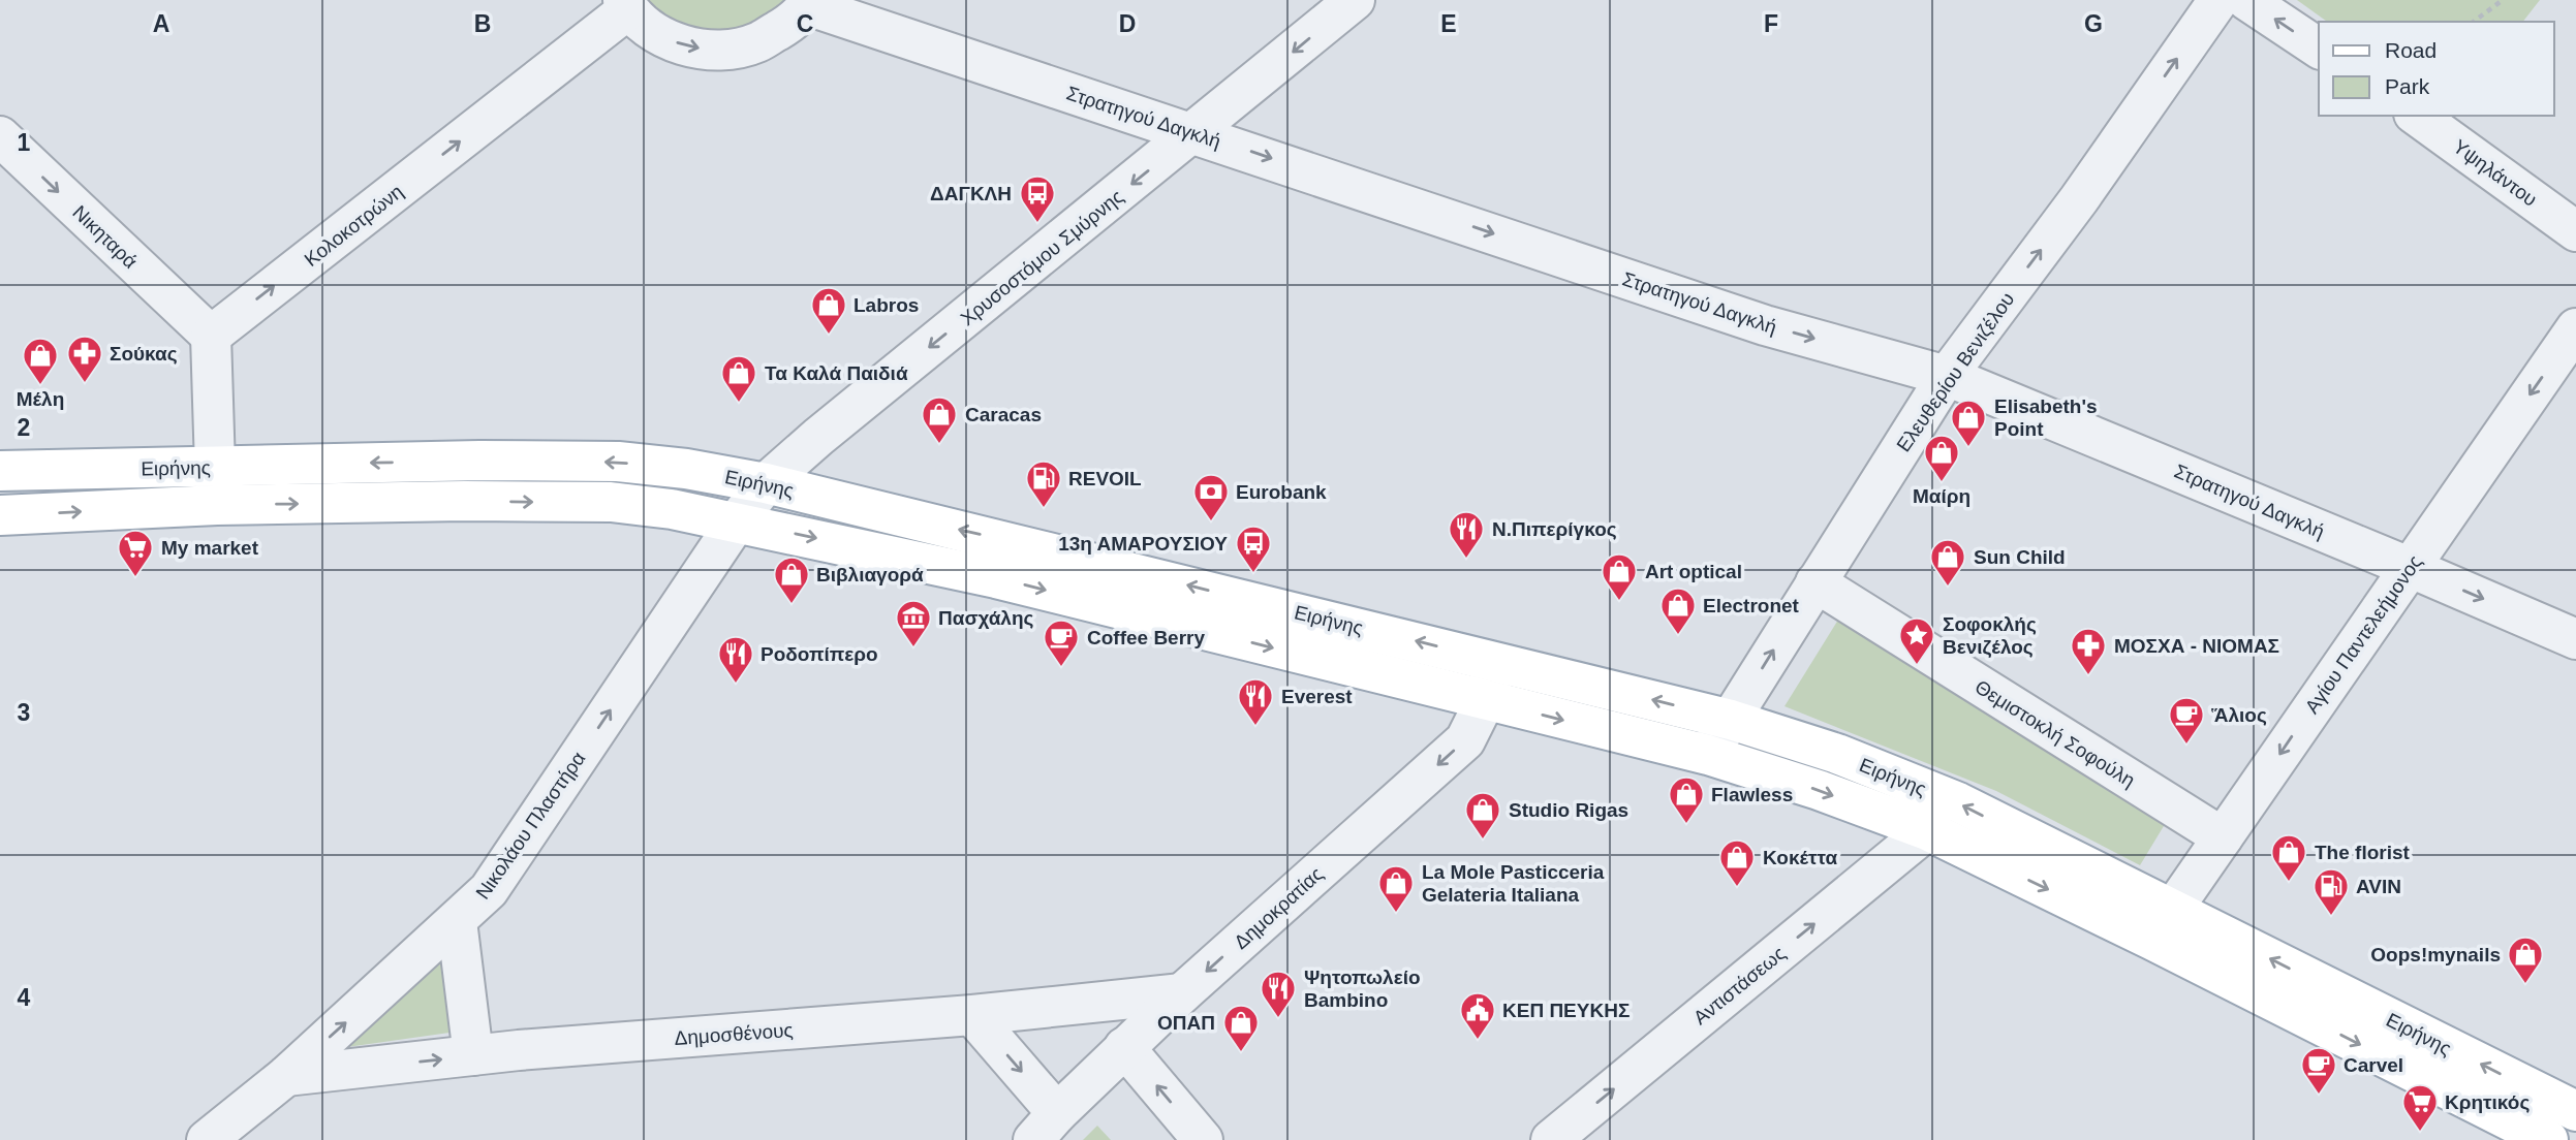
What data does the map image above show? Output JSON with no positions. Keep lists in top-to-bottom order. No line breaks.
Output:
{"streets":{"main road":["Ειρήνης"],"street":["Στρατηγού Δαγκλή","Υψηλάντου","Κολοκοτρώνη","Νικηταρά","Χρυσοστόμου Σμύρνης","Ελευθερίου Βενιζέλου","Αγίου Παντελεήμονος","Θεμιστοκλή Σοφούλη","Νικολάου Πλαστήρα","Δημοκρατίας","Αντιστάσεως","Δημοσθένους"]},"crossings":[["Στρατηγού Δαγκλή","Χρυσοστόμου Σμύρνης"],["Στρατηγού Δαγκλή","Ελευθερίου Βενιζέλου"],["Στρατηγού Δαγκλή","Αγίου Παντελεήμονος"],["Κολοκοτρώνη","Νικηταρά"],["Χρυσοστόμου Σμύρνης","Ειρήνης"],["Χρυσοστόμου Σμύρνης","Νικολάου Πλαστήρα"],["Ελευθερίου Βενιζέλου","Ειρήνης"],["Ελευθερίου Βενιζέλου","Θεμιστοκλή Σοφούλη"],["Ειρήνης","Αγίου Παντελεήμονος"],["Ειρήνης","Νικολάου Πλαστήρα"],["Ειρήνης","Δημοκρατίας"],["Ειρήνης","Αντιστάσεως"],["Αγίου Παντελεήμονος","Θεμιστοκλή Σοφούλη"],["Νικολάου Πλαστήρα","Δημοσθένους"],["Δημοκρατίας","Δημοσθένους"]],"one_way":["Στρατηγού Δαγκλή","Κολοκοτρώνη","Νικηταρά","Χρυσοστόμου Σμύρνης","Ελευθερίου Βενιζέλου","Αγίου Παντελεήμονος","Νικολάου Πλαστήρα","Δημοκρατίας","Αντιστάσεως"],"places":{"bus stop":["ΔΑΓΚΛΗ","13η ΑΜΑΡΟΥΣΙΟΥ"],"shop":["Labros","Μέλη","Τα Καλά Παιδιά","Caracas","Elisabeth's Point","Μαίρη","Sun Child","Art optical","Βιβλιαγορά","Electronet","Flawless","Studio Rigas","The florist","Κοκέττα","La Mole Pasticceria Gelateria Italiana","Oops!mynails","ΟΠΑΠ"],"pharmacy":["Σούκας","ΜΟΣΧΑ - ΝΙΟΜΑΣ"],"fuel station":["REVOIL","AVIN"],"bank":["Eurobank"],"restaurant":["Ν.Πιπερίγκος","Ροδοπίπερο","Everest","Ψητοπωλείο Bambino"],"supermarket":["My market","Κρητικός"],"museum":["Πασχάλης"],"place":["Σοφοκλής Βενιζέλος"],"cafe":["Coffee Berry","Ἅλιος","Carvel"],"public building":["ΚΕΠ ΠΕΥΚΗΣ"]},"legend":["Road","Park"],"grid":{"columns":["A","B","C","D","E","F","G"],"rows":["1","2","3","4"]}}
